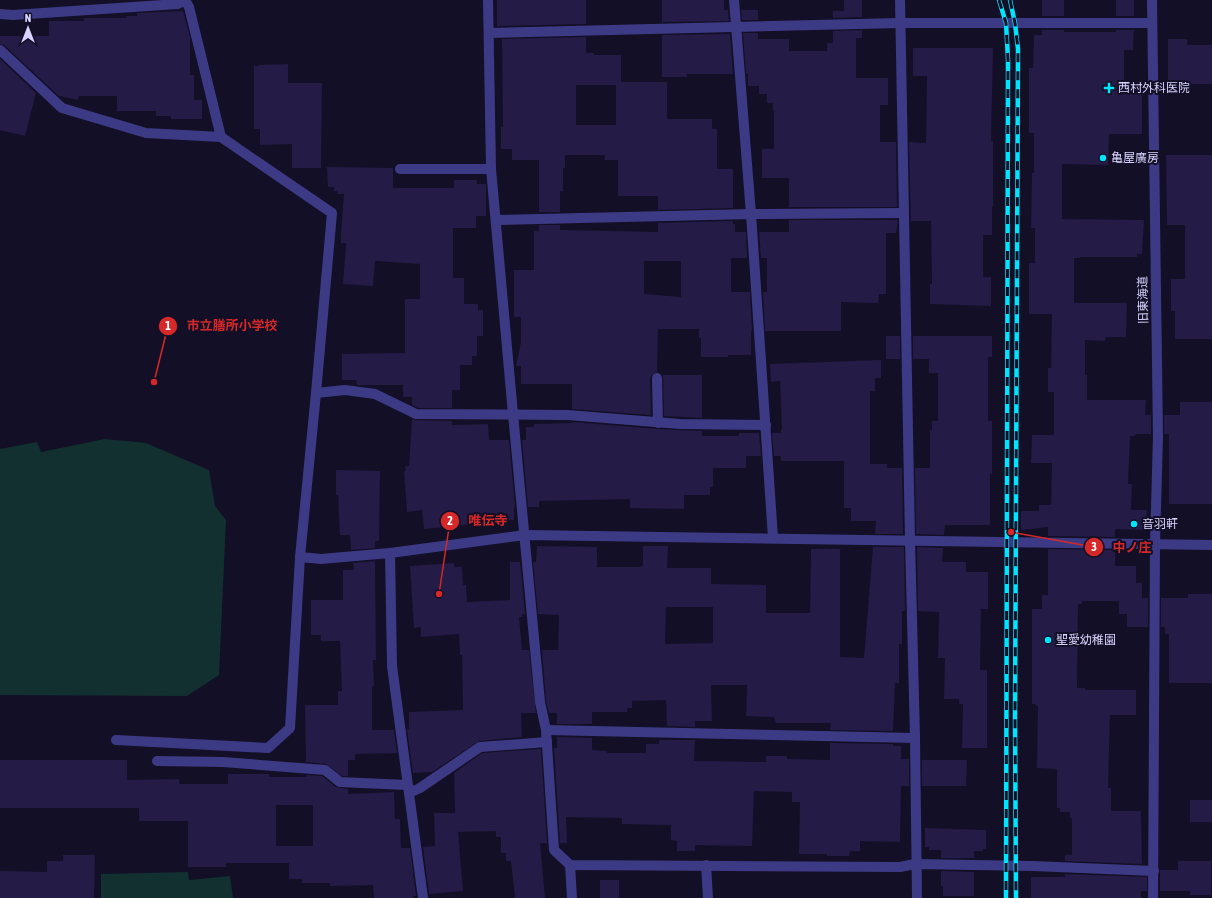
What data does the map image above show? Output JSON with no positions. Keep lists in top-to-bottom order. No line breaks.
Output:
{"streets":{"street":["旧東海道"]},"places":{"health":["西村外科医院"],"other":["亀屋廣房","市立膳所小学校","音羽軒","中ノ庄","唯伝寺","聖愛幼稚園"]},"north":"top"}
